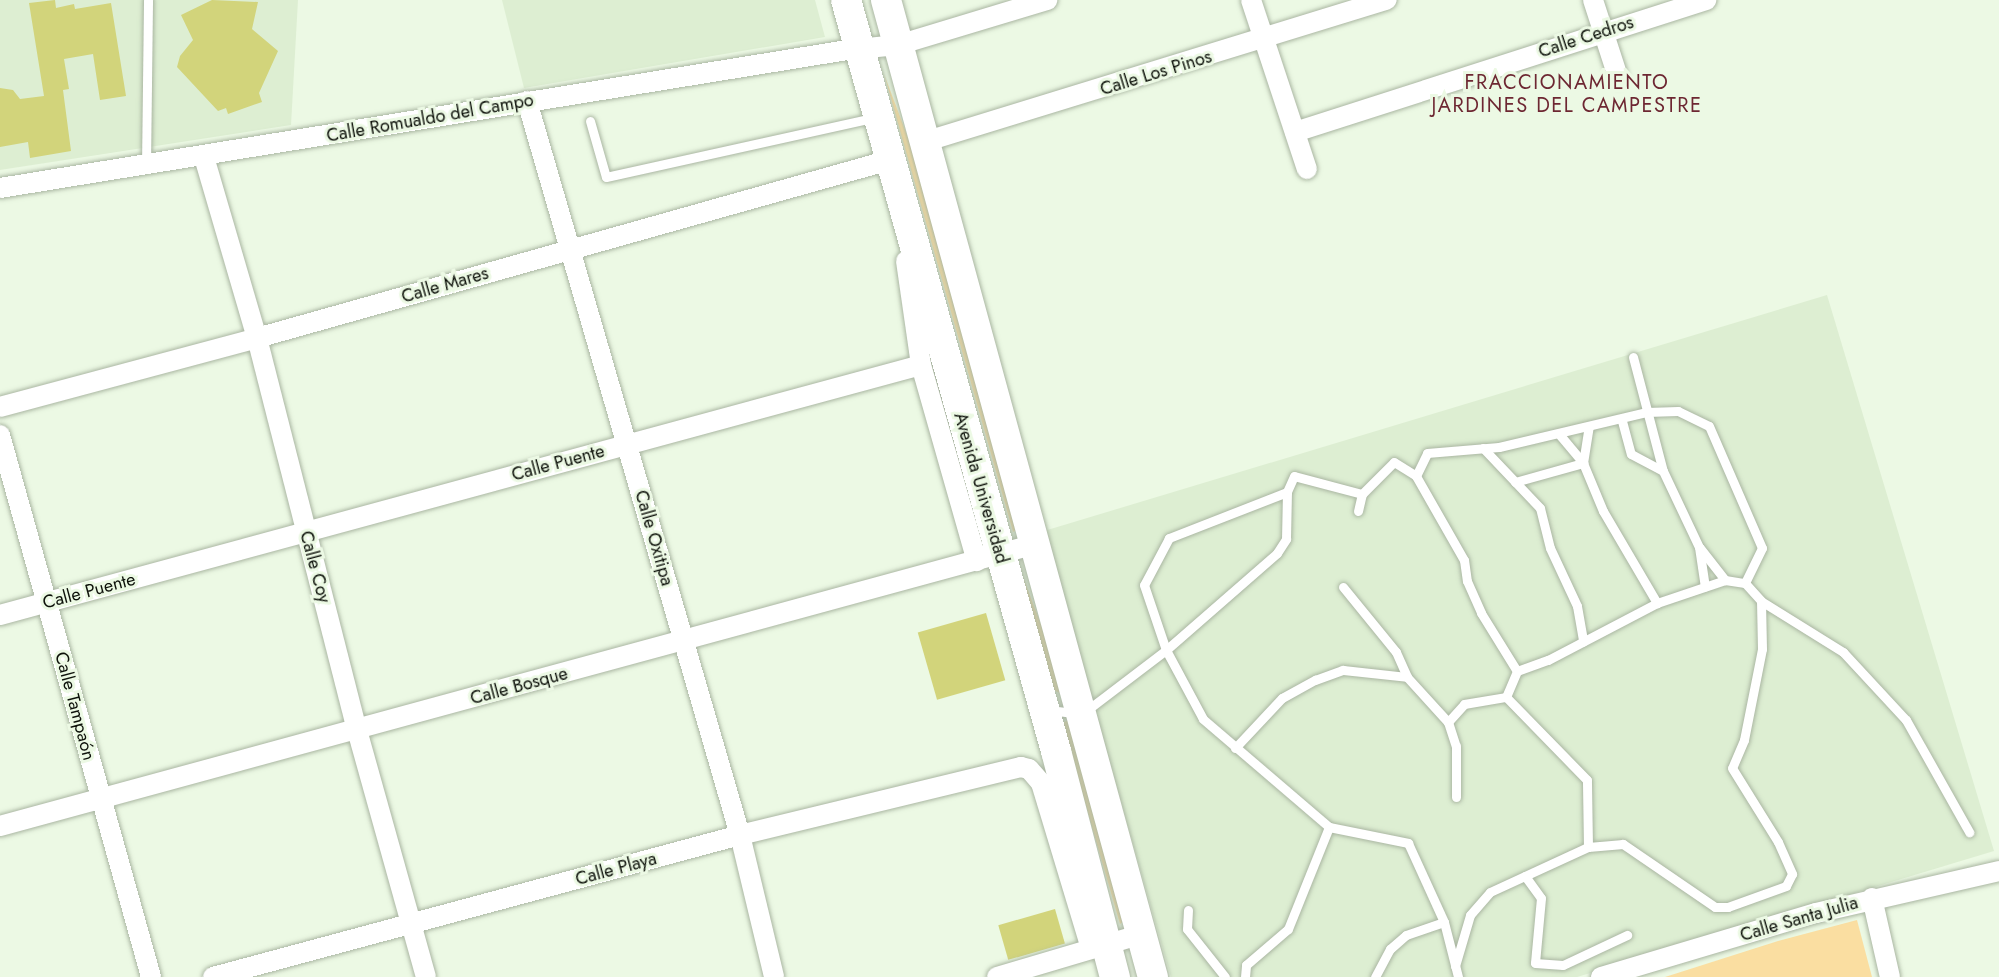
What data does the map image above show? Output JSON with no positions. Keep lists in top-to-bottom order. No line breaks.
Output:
{"streets":{"main road":["Avenida Universidad"],"street":["Calle Cedros","Calle Los Pinos","Calle Romualdo del Campo","Calle Mares","Calle Puente","Calle Oxitipa","Calle Coy","Calle Bosque","Calle Tampaón","Calle Playa","Calle Santa Julia"]},"crossings":[["Calle Los Pinos","Avenida Universidad"],["Calle Romualdo del Campo","Avenida Universidad"],["Calle Romualdo del Campo","Calle Oxitipa"],["Calle Romualdo del Campo","Calle Coy"],["Calle Mares","Avenida Universidad"],["Calle Mares","Calle Oxitipa"],["Calle Mares","Calle Coy"],["Calle Puente","Calle Oxitipa"],["Calle Puente","Calle Coy"],["Calle Puente","Calle Tampaón"],["Avenida Universidad","Calle Bosque"],["Avenida Universidad","Calle Playa"],["Calle Oxitipa","Calle Bosque"],["Calle Oxitipa","Calle Playa"],["Calle Coy","Calle Bosque"],["Calle Coy","Calle Playa"],["Calle Bosque","Calle Tampaón"]],"districts":["FRACCIONAMIENTO JARDINES DEL CAMPESTRE"]}
